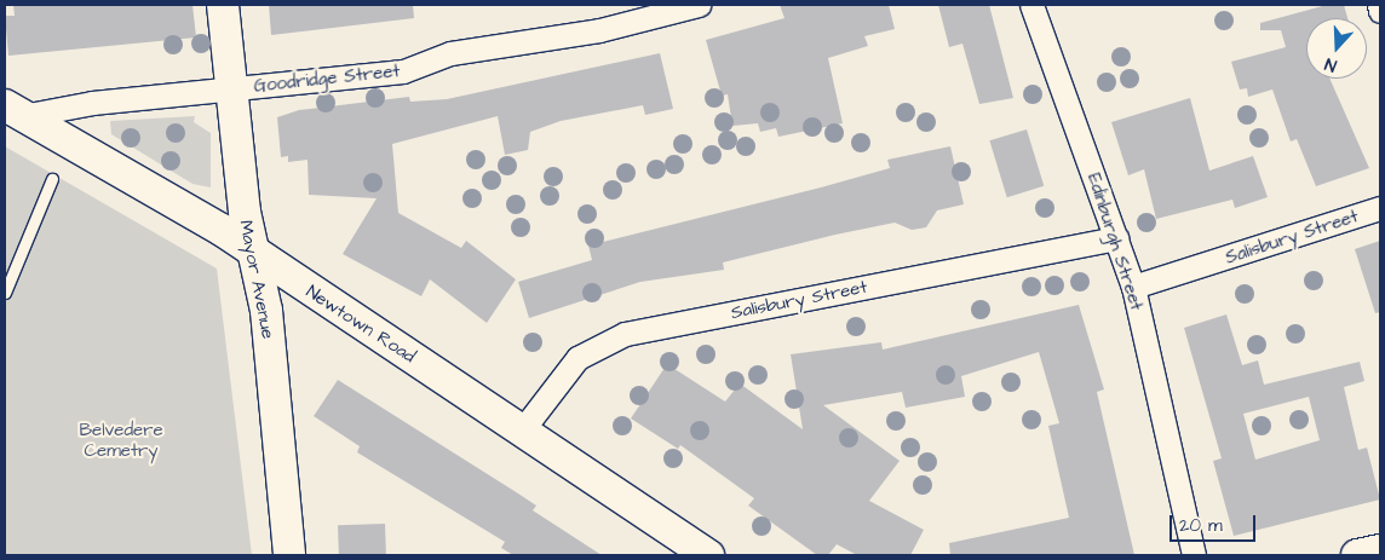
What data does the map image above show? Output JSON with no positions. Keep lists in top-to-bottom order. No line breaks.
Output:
{"streets":{"street":["Goodridge Street","Salisbury Street","Edinburgh Street","Mayor Avenue","Newtown Road"]},"crossings":[["Goodridge Street","Mayor Avenue"],["Goodridge Street","Newtown Road"],["Salisbury Street","Edinburgh Street"],["Salisbury Street","Newtown Road"],["Mayor Avenue","Newtown Road"]],"parks":["Belvedere Cemetry"],"scale_bar":"20 m","north":"bottom"}
